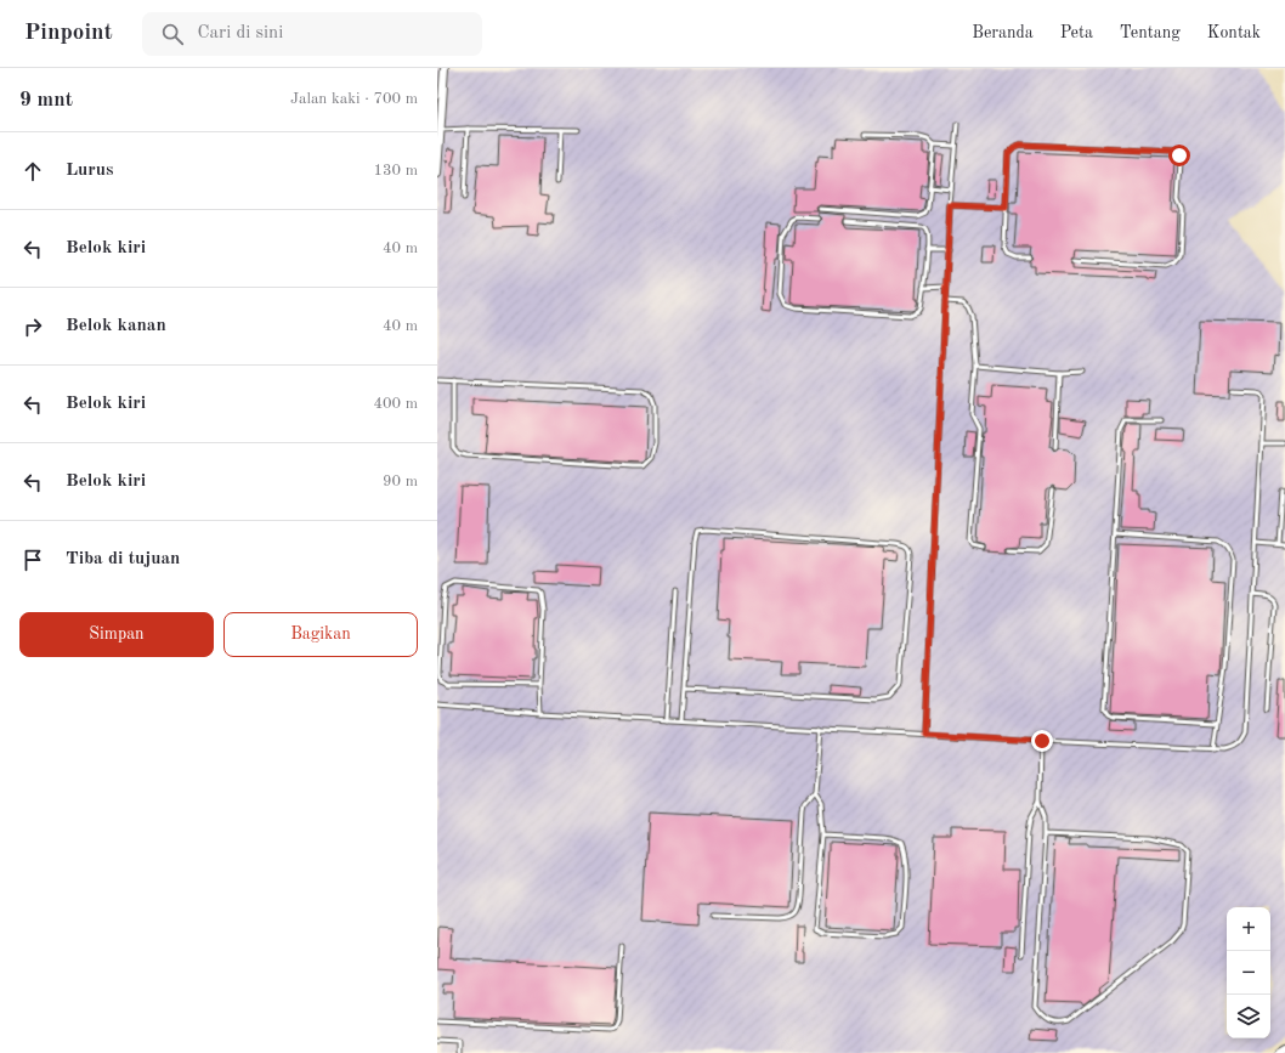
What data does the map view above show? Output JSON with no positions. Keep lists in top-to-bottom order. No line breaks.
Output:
{"page":{"header":"Pinpoint","search":"Cari di sini","nav":["Beranda","Peta","Tentang","Kontak"],"heading":["9 mnt","Jalan kaki · 700 m"],"list":[["Lurus","130 m"],["Belok kiri","40 m"],["Belok kanan","40 m"],["Belok kiri","400 m"],["Belok kiri","90 m"],"Tiba di tujuan"],"buttons":["Simpan","Bagikan"],"map_buttons":["+","−"]}}
